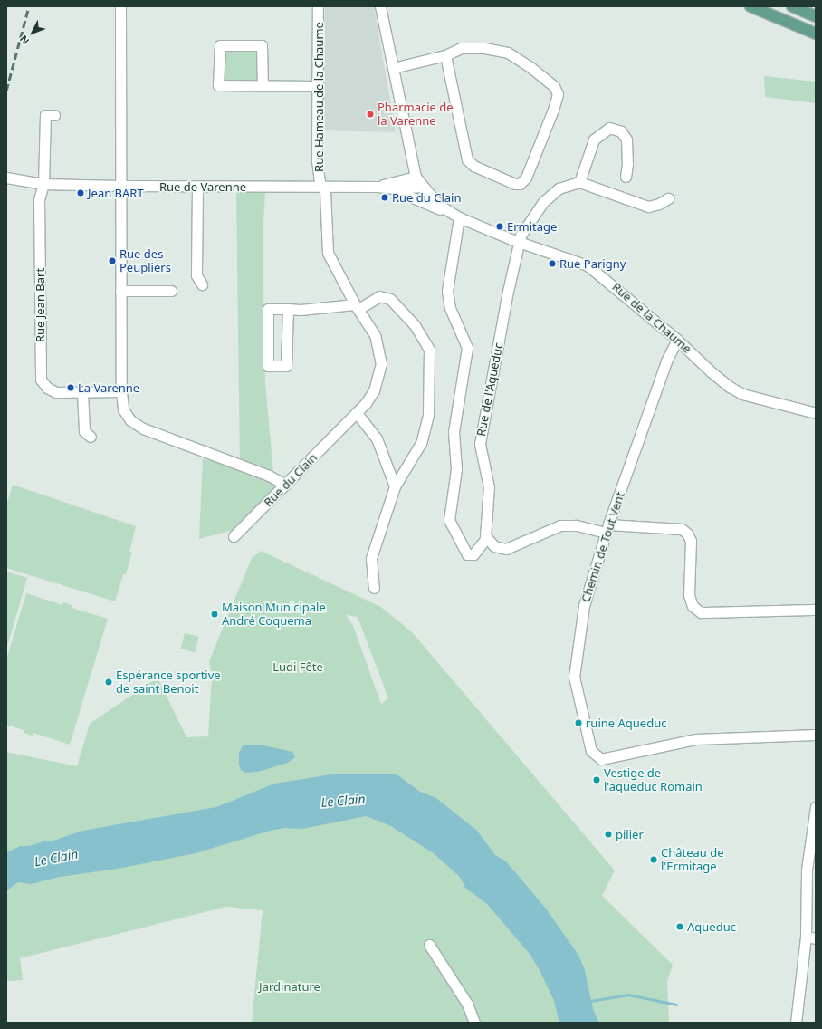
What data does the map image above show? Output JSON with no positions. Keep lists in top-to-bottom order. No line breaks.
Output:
{"streets":{"street":["Rue Hameau de la Chaume","Rue de Varenne","Rue Jean Bart","Rue de la Chaume","Rue de l'Aqueduc","Rue du Clain","Chemin de Tout Vent"]},"crossings":[["Rue Hameau de la Chaume","Rue de Varenne"],["Rue Hameau de la Chaume","Rue du Clain"],["Rue de Varenne","Rue Jean Bart"],["Rue de Varenne","Rue de la Chaume"],["Rue de Varenne","Rue du Clain"],["Rue de la Chaume","Rue de l'Aqueduc"],["Rue de la Chaume","Chemin de Tout Vent"]],"water":["Le Clain"],"parks":["Ludi Fête","Jardinature"],"places":["Pharmacie de la Varenne","Jean BART","Rue du Clain","Ermitage","Rue des Peupliers","Rue Parigny","La Varenne","Maison Municipale André Coquema","Espérance sportive de saint Benoit","ruine Aqueduc","Vestige de l'aqueduc Romain","pilier","Château de l'Ermitage","Aqueduc"],"north":"bottom left"}
